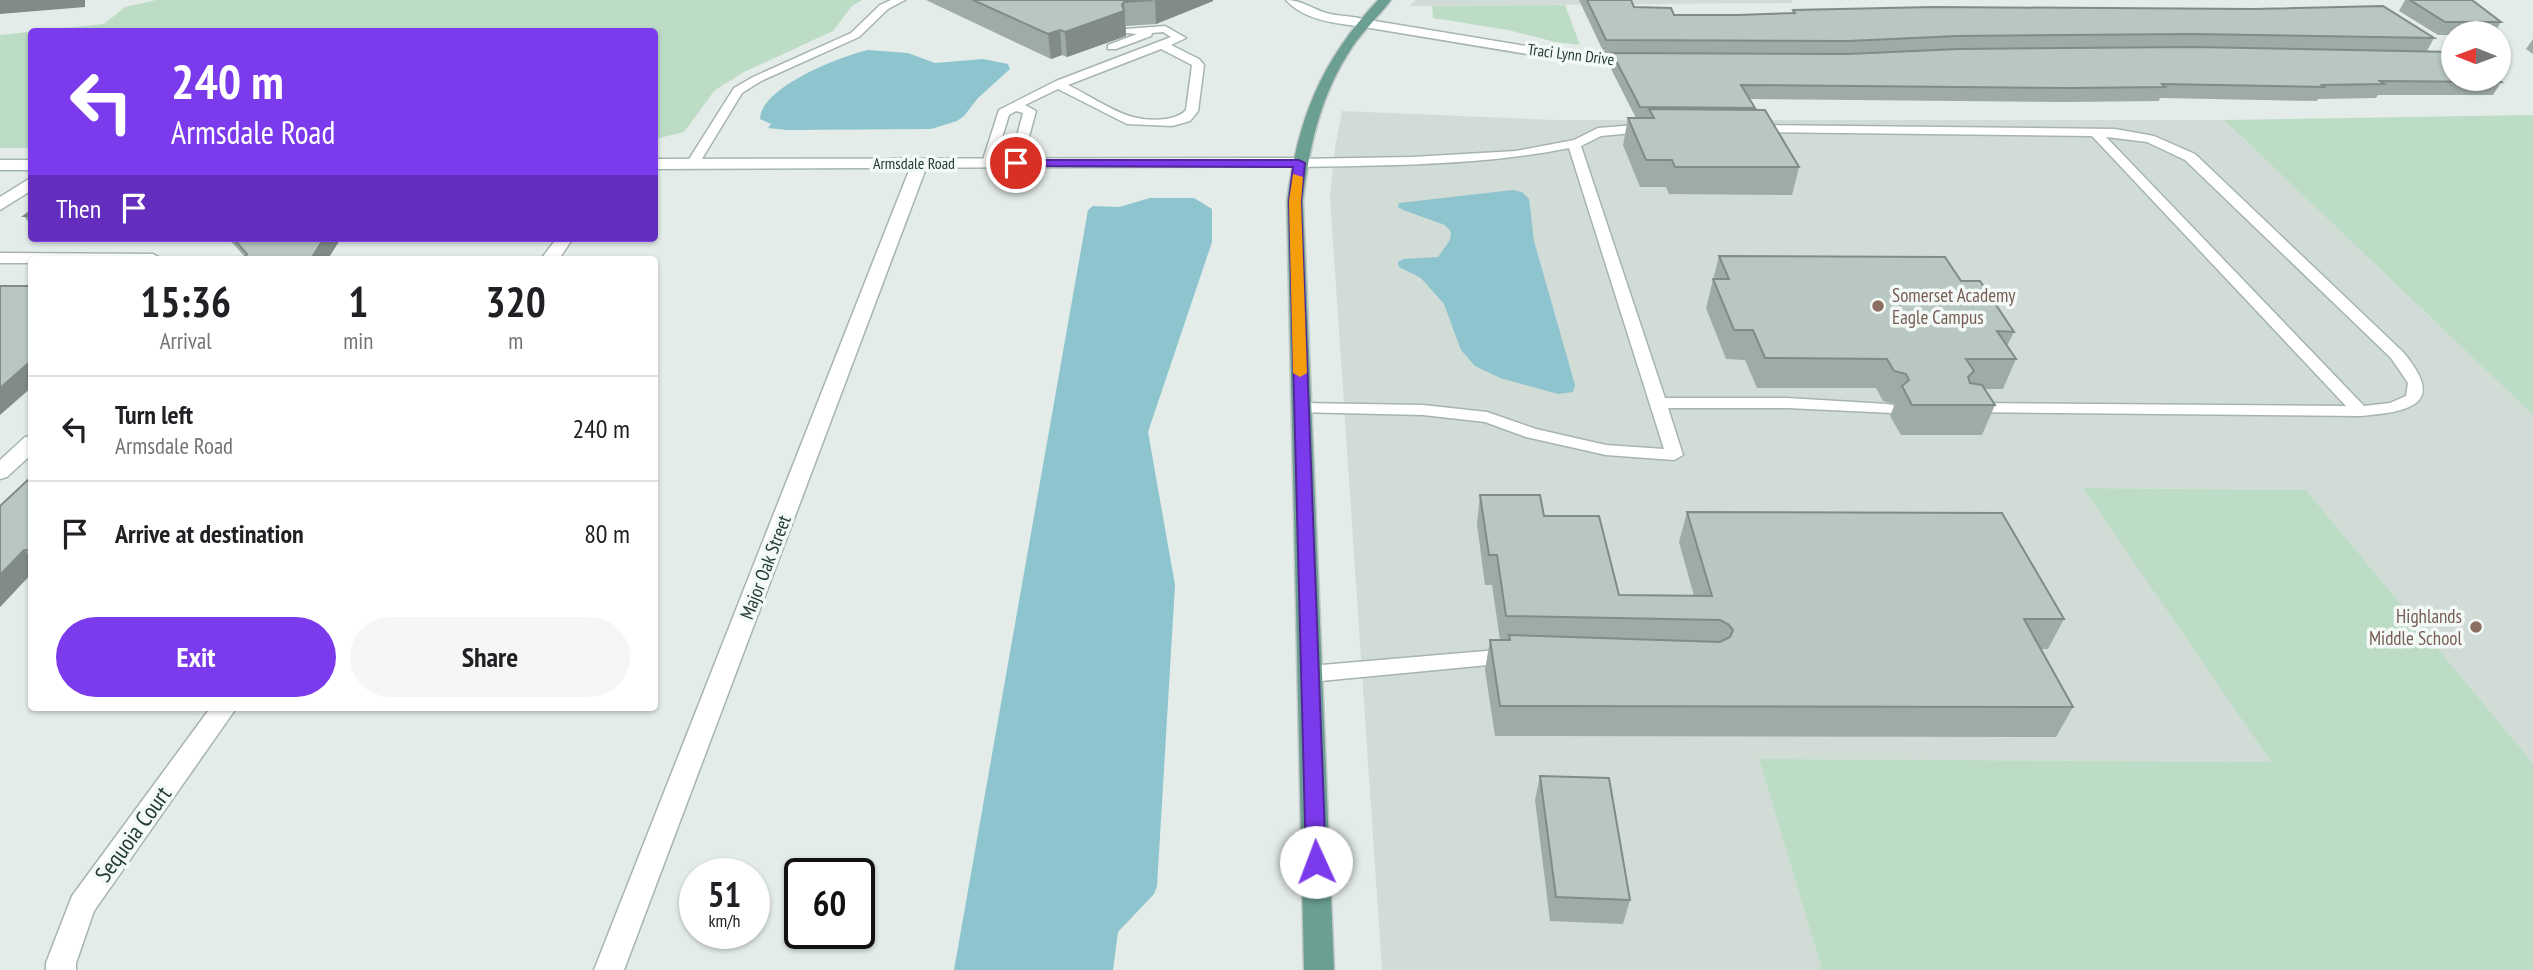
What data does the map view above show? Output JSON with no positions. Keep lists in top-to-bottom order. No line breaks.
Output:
{"streets":{"street":["Traci Lynn Drive","Armsdale Road","Major Oak Street","Sequoia Court"]},"crossings":[["Armsdale Road","Major Oak Street"]],"places":["Somerset Academy Eagle Campus","Highlands Middle School"],"north":"left","page":{"turn":["240 m","Armsdale Road"],"then":"Then","eta":["15:36","Arrival","1","min","320","m"],"list":[{"name":"Turn left","note":"Armsdale Road","value":"240 m"},{"name":"Arrive at destination","value":"80 m"}],"buttons":["Exit","Share"],"speed":"51 km/h","limit":"60"}}
